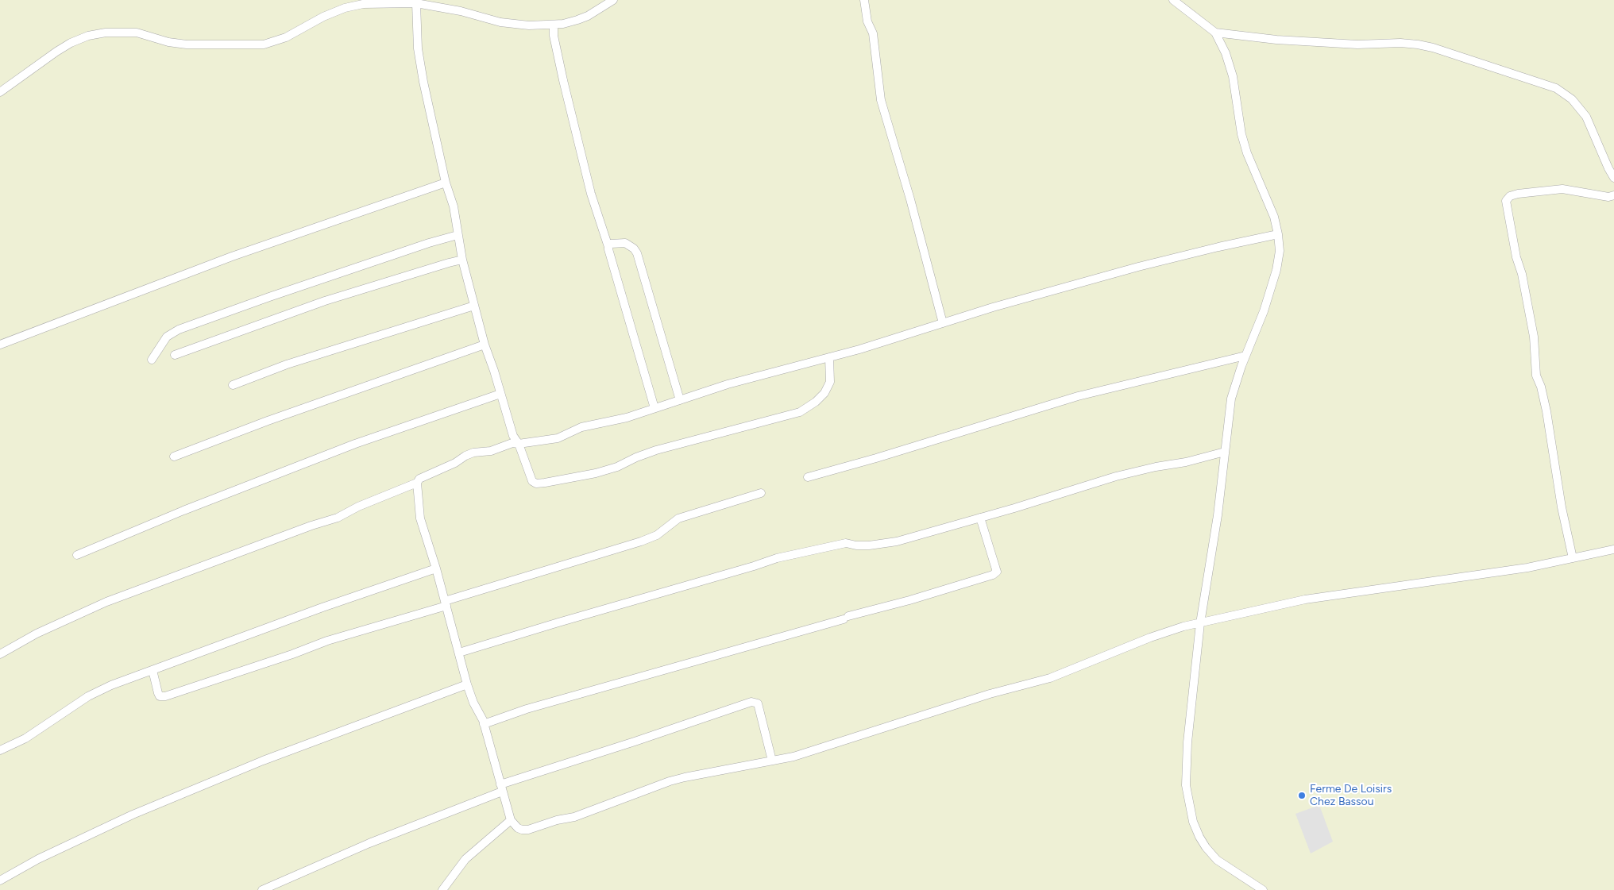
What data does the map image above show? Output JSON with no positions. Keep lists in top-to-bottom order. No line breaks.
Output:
{"places":["Ferme De Loisirs Chez Bassou"]}
